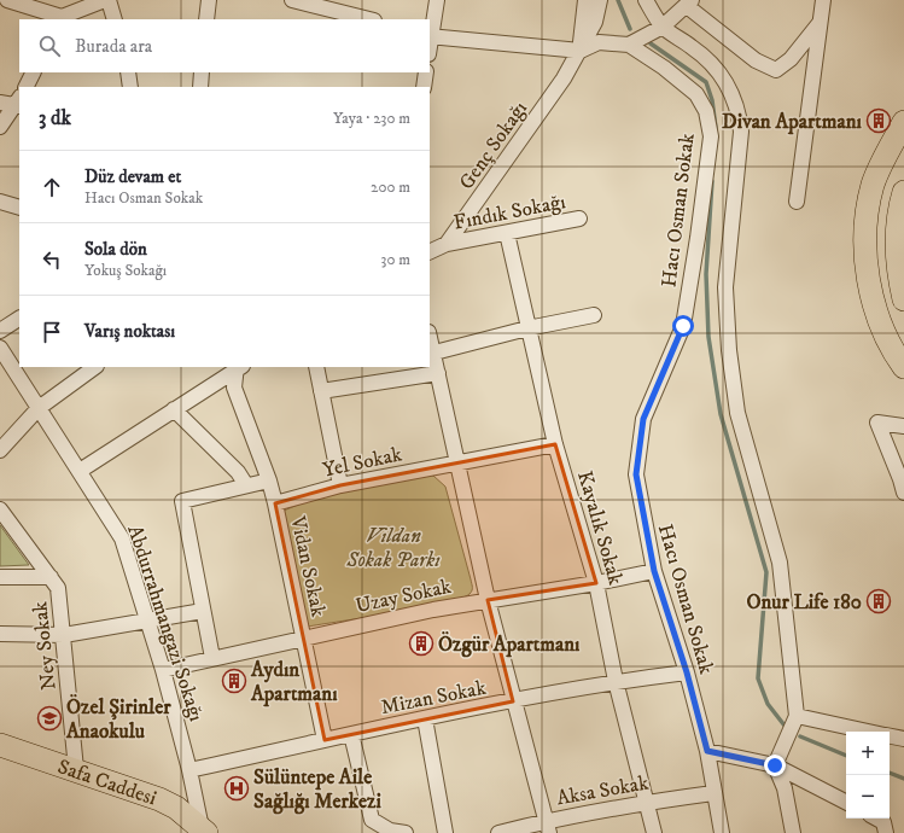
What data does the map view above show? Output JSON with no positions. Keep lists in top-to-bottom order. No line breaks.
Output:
{"streets":{"main road":["Safa Caddesi"],"street":["Genç Sokağı","Hacı Osman Sokak","Fındık Sokağı","Yel Sokak","Kayalık Sokak","Vidan Sokak","Uzay Sokak","Abdurrahmangazi Sokağı","Ney Sokak","Mizan Sokak","Aksa Sokak"]},"crossings":[["Genç Sokağı","Fındık Sokağı"],["Hacı Osman Sokak","Uzay Sokak"],["Hacı Osman Sokak","Mizan Sokak"],["Hacı Osman Sokak","Aksa Sokak"],["Fındık Sokağı","Kayalık Sokak"],["Yel Sokak","Kayalık Sokak"],["Yel Sokak","Vidan Sokak"],["Kayalık Sokak","Uzay Sokak"],["Kayalık Sokak","Mizan Sokak"],["Kayalık Sokak","Aksa Sokak"],["Vidan Sokak","Uzay Sokak"],["Vidan Sokak","Mizan Sokak"],["Uzay Sokak","Abdurrahmangazi Sokağı"],["Abdurrahmangazi Sokağı","Mizan Sokak"],["Abdurrahmangazi Sokağı","Safa Caddesi"],["Ney Sokak","Safa Caddesi"]],"parks":["Vildan Sokak Parkı"],"places":{"building":["Divan Apartmanı","Onur Life 180","Özgür Apartmanı","Aydın Apartmanı"],"school or university":["Özel Şirinler Anaokulu"],"hospital":["Sülüntepe Aile Sağlığı Merkezi"]},"page":{"search":"Burada ara","heading":["3 dk","Yaya · 230 m"],"list":[["Düz devam et","Hacı Osman Sokak","200 m"],["Sola dön","Yokuş Sokağı","30 m"],"Varış noktası"],"map_buttons":["+","−"]}}
